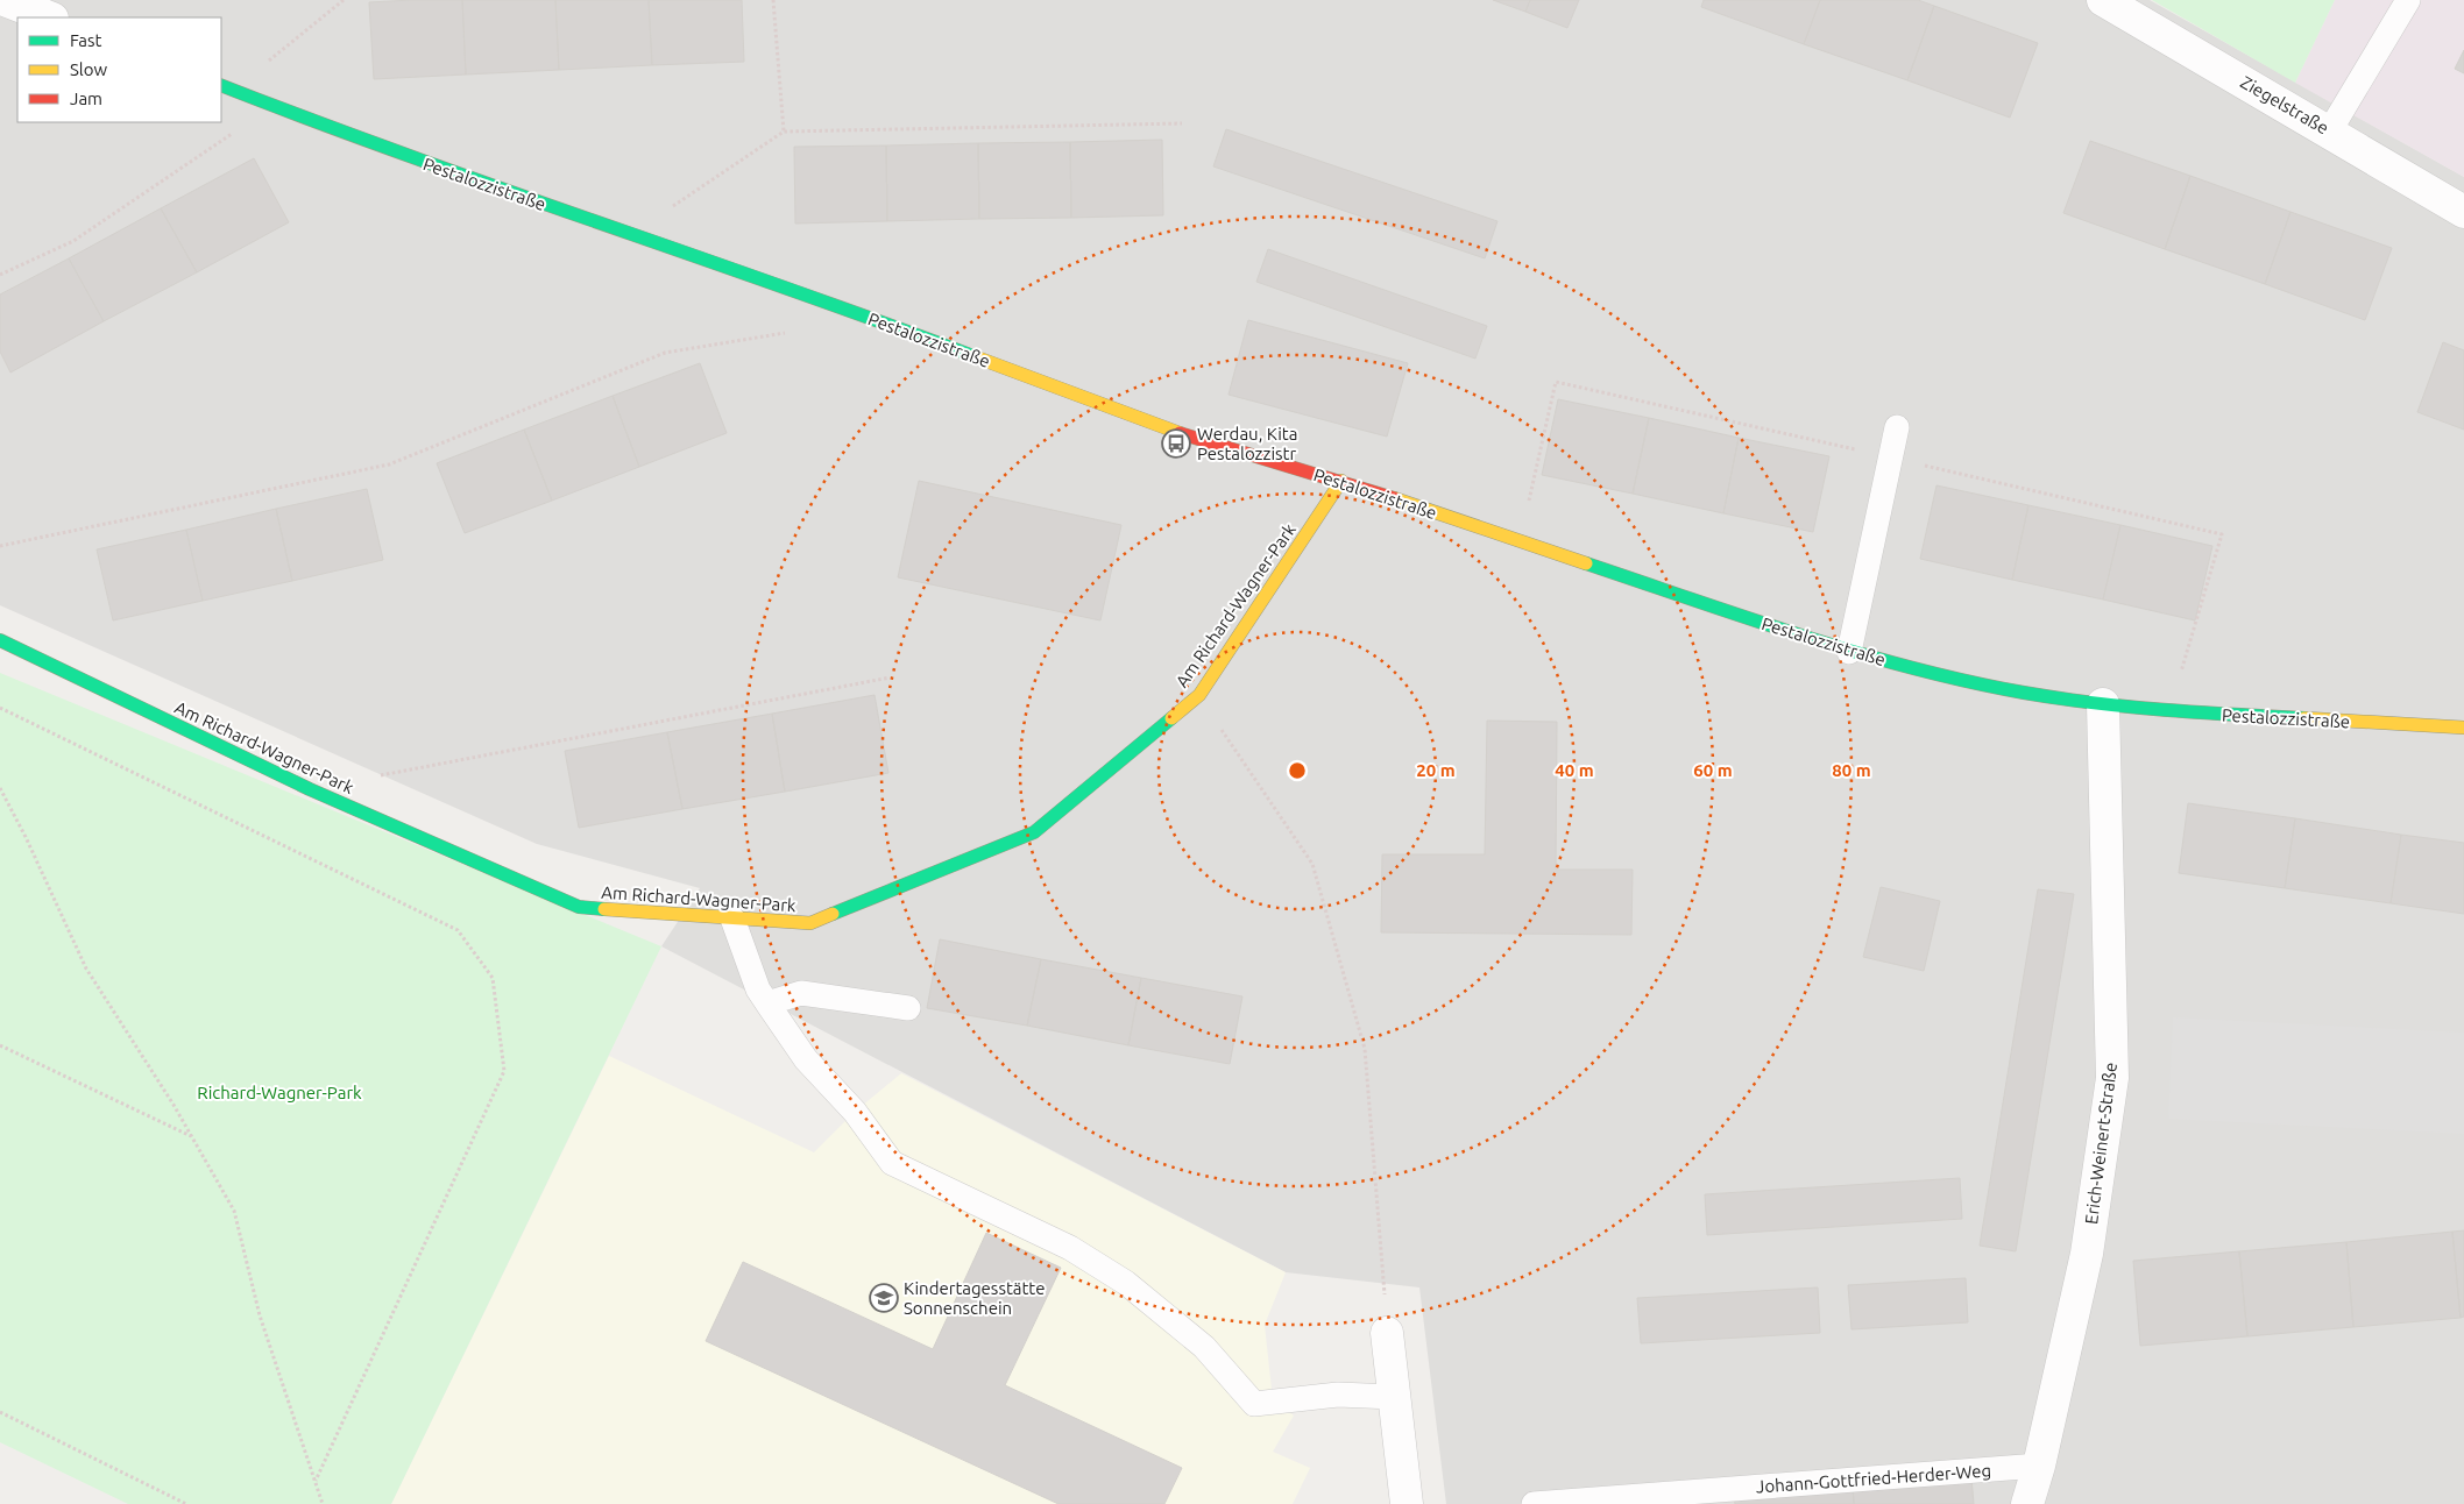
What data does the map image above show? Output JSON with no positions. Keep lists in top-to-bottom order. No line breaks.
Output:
{"streets":{"street":["Ziegelstraße","Pestalozzistraße","Am Richard-Wagner-Park","Erich-Weinert-Straße"],"lane":["Johann-Gottfried-Herder-Weg"]},"crossings":[["Pestalozzistraße","Am Richard-Wagner-Park"],["Pestalozzistraße","Erich-Weinert-Straße"],["Erich-Weinert-Straße","Johann-Gottfried-Herder-Weg"]],"parks":["Richard-Wagner-Park"],"places":{"bus stop":["Werdau, Kita Pestalozzistr"],"school or university":["Kindertagesstätte Sonnenschein"]},"legend":["Fast","Slow","Jam"],"rings":["20 m","40 m","60 m","80 m"]}
